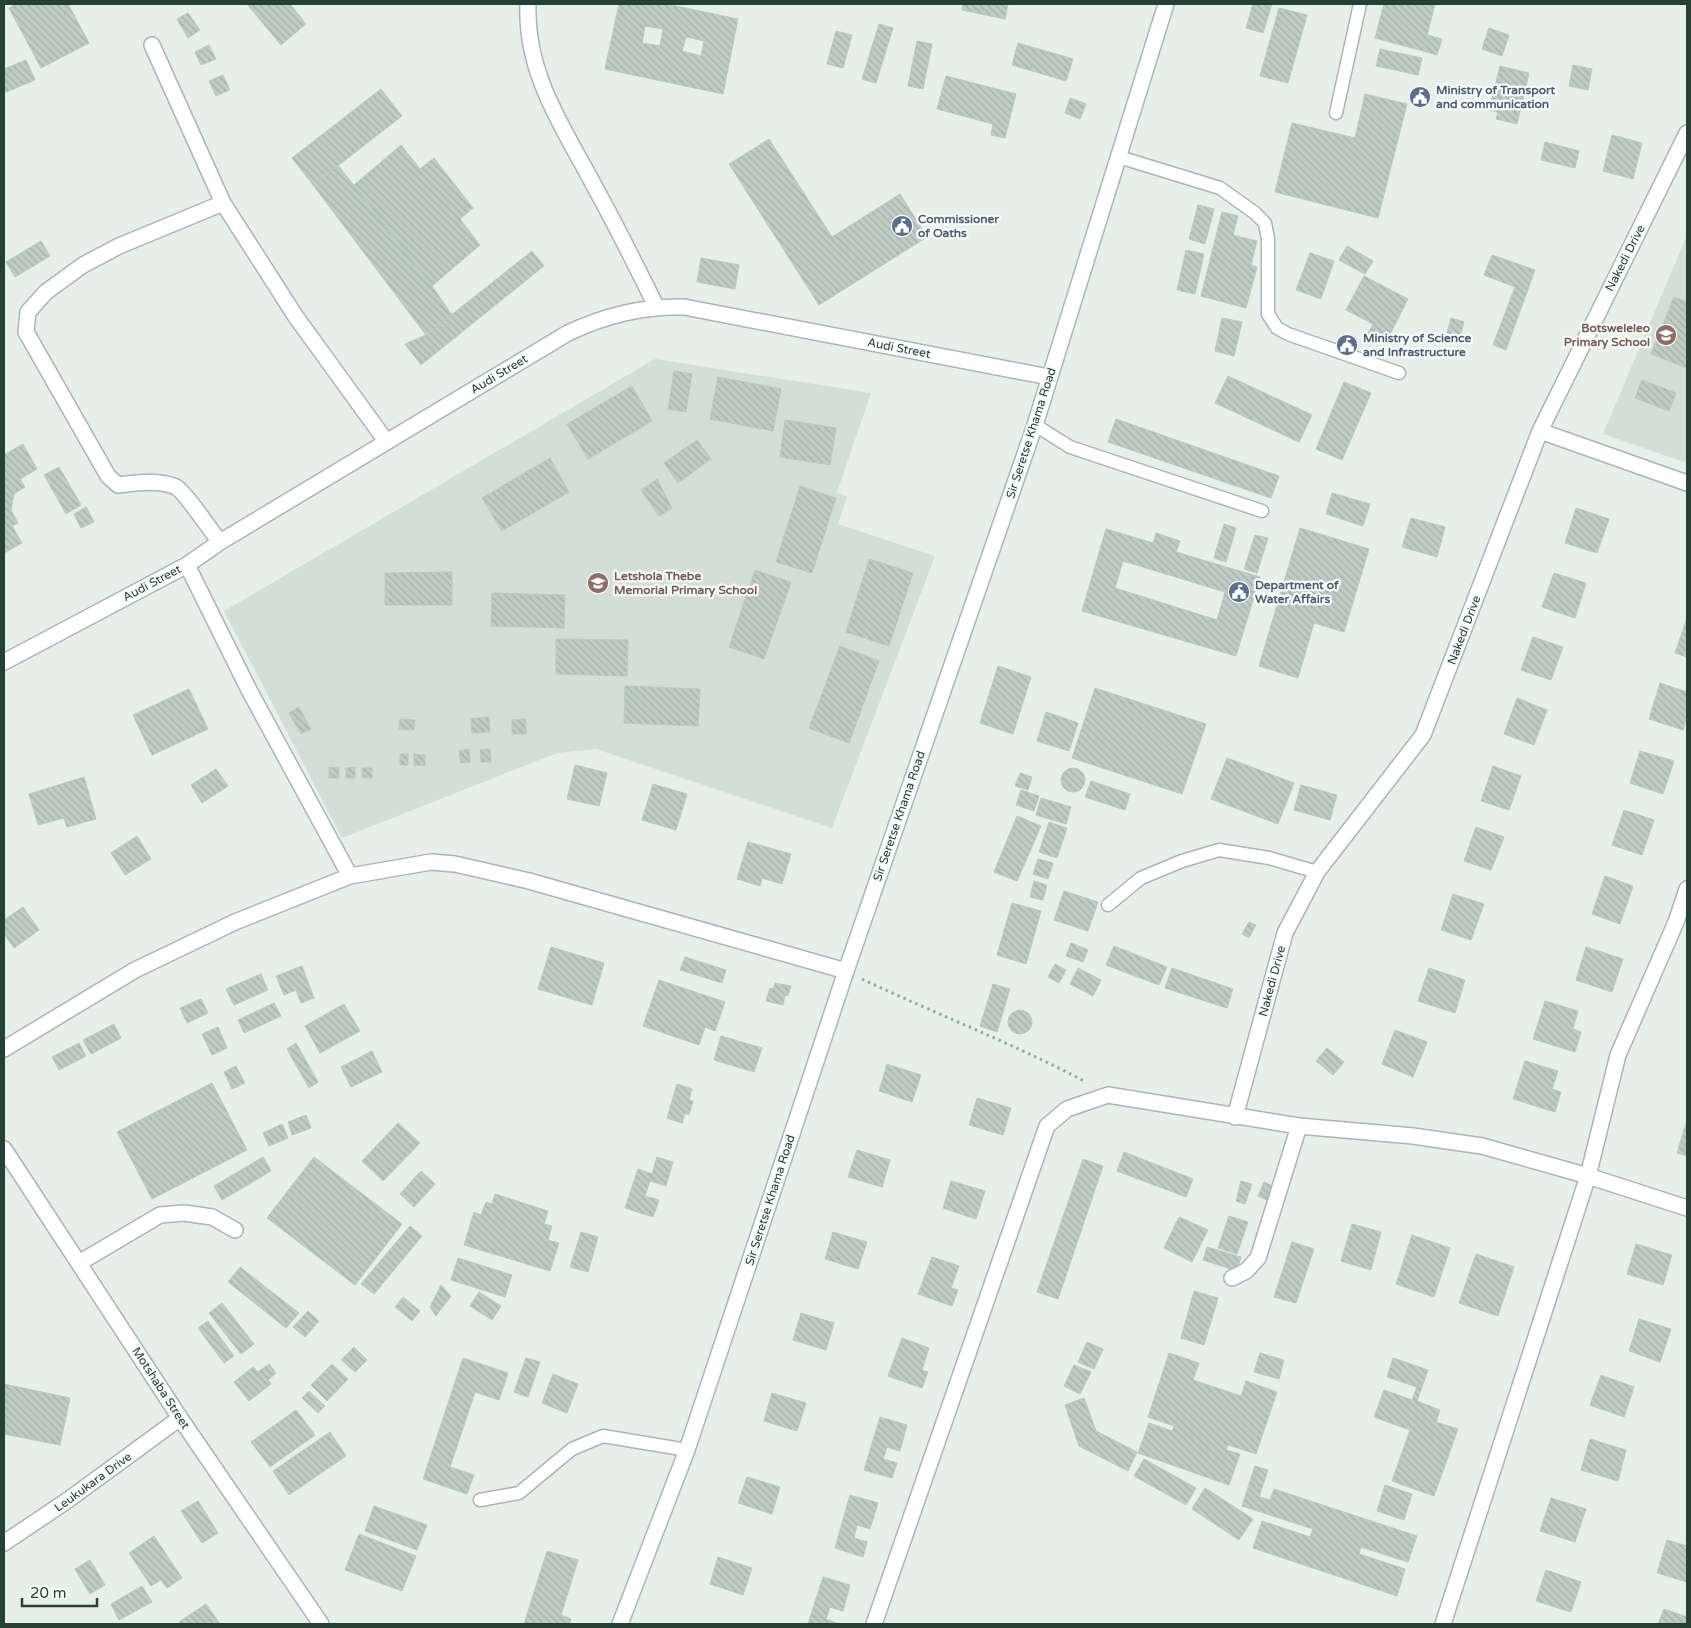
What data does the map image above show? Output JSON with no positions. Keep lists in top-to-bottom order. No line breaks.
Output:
{"streets":{"street":["Nakedi Drive","Audi Street","Sir Seretse Khama Road","Motshaba Street","Leukukara Drive"]},"crossings":[["Audi Street","Sir Seretse Khama Road"],["Motshaba Street","Leukukara Drive"]],"places":{"public building":["Ministry of Transport and communication","Commissioner of Oaths","Ministry of Science and Infrastructure","Department of Water Affairs"],"school or university":["Botsweleleo Primary School","Letshola Thebe Memorial Primary School"]},"scale_bar":"20 m"}
